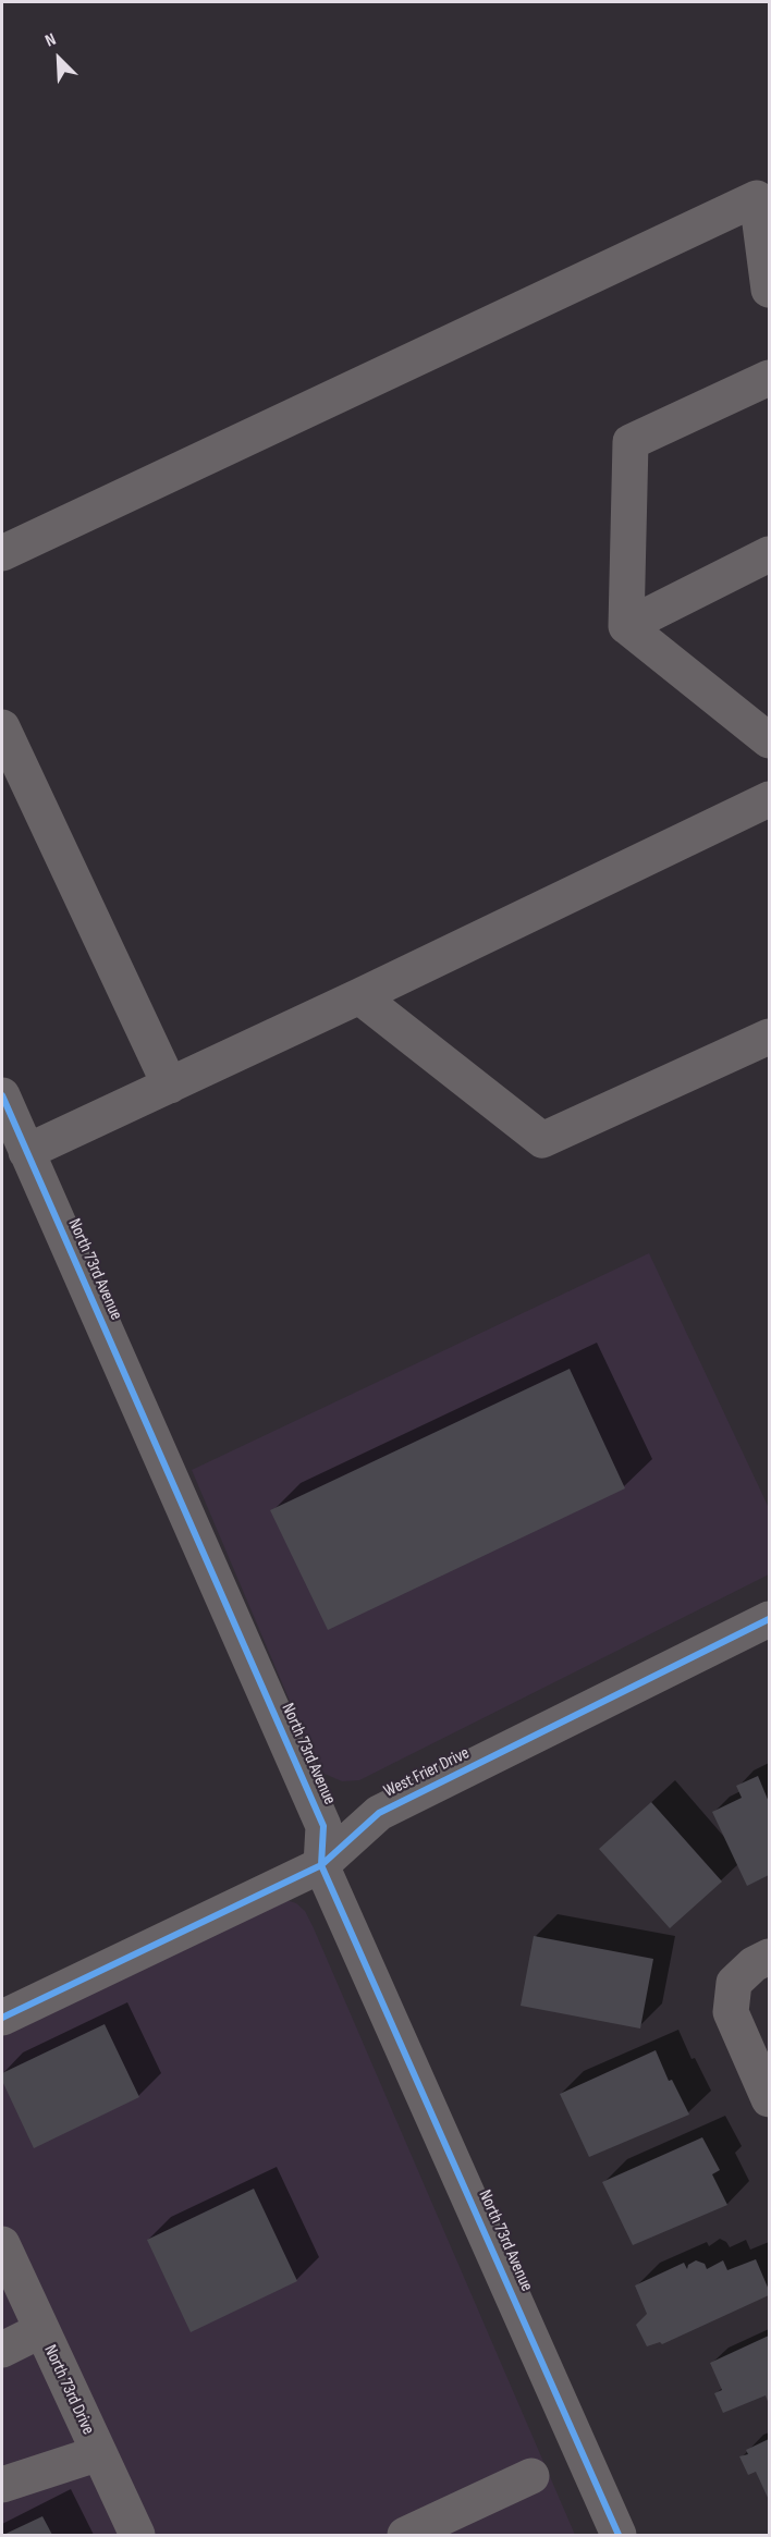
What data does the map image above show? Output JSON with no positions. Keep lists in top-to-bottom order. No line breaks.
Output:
{"streets":{"street":["North 73rd Avenue","West Frier Drive","North 73rd Drive"]},"crossings":[["North 73rd Avenue","West Frier Drive"]],"north":"top left"}
